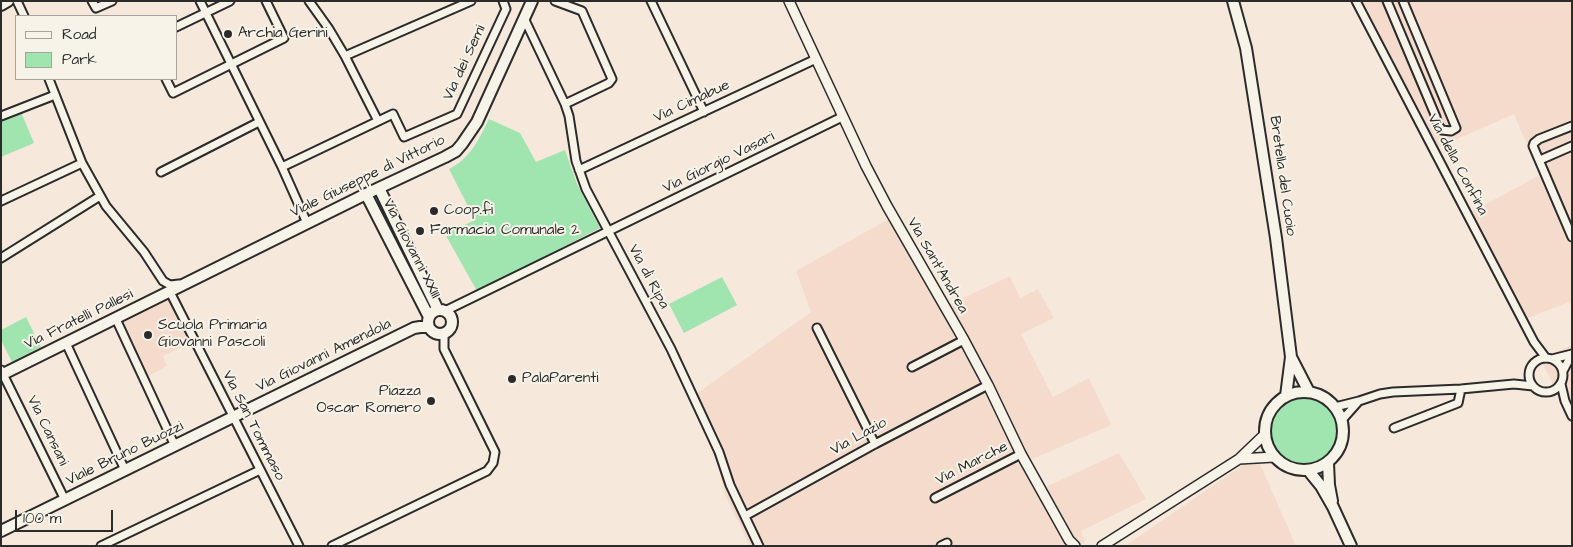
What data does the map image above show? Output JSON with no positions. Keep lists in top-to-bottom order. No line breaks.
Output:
{"streets":{"main road":["Bretella del Cuoio","Viale Giuseppe di Vittorio","Via Giovanni XXIII","Via Fratelli Pallesi","Via Giovanni Amendola","Viale Bruno Buozzi"],"street":["Via dei Semi","Via Cimabue","Via Giorgio Vasari","Via della Confina","Via Sant'Andrea","Via di Ripa","Via San Tommaso","Via Cansani","Via Lazio","Via Marche"]},"crossings":[["Via Cimabue","Via Sant'Andrea"],["Via Cimabue","Via di Ripa"],["Via Giorgio Vasari","Via Giovanni XXIII"],["Via Giorgio Vasari","Via Sant'Andrea"],["Via Giorgio Vasari","Via di Ripa"],["Via Giorgio Vasari","Via Giovanni Amendola"],["Viale Giuseppe di Vittorio","Via Giovanni XXIII"],["Viale Giuseppe di Vittorio","Via di Ripa"],["Viale Giuseppe di Vittorio","Via Fratelli Pallesi"],["Viale Giuseppe di Vittorio","Via San Tommaso"],["Via Giovanni XXIII","Via Giovanni Amendola"],["Via Sant'Andrea","Via Lazio"],["Via Sant'Andrea","Via Marche"],["Via di Ripa","Via Lazio"],["Via Fratelli Pallesi","Via San Tommaso"],["Via Fratelli Pallesi","Via Cansani"],["Via Giovanni Amendola","Via San Tommaso"],["Via Giovanni Amendola","Viale Bruno Buozzi"],["Via San Tommaso","Viale Bruno Buozzi"],["Via Cansani","Viale Bruno Buozzi"]],"places":["Archia Gerini","Coop.fi","Farmacia Comunale 2","Scuola Primaria Giovanni Pascoli","PalaParenti","Piazza Oscar Romero"],"legend":["Road","Park"],"scale_bar":"100 m"}
